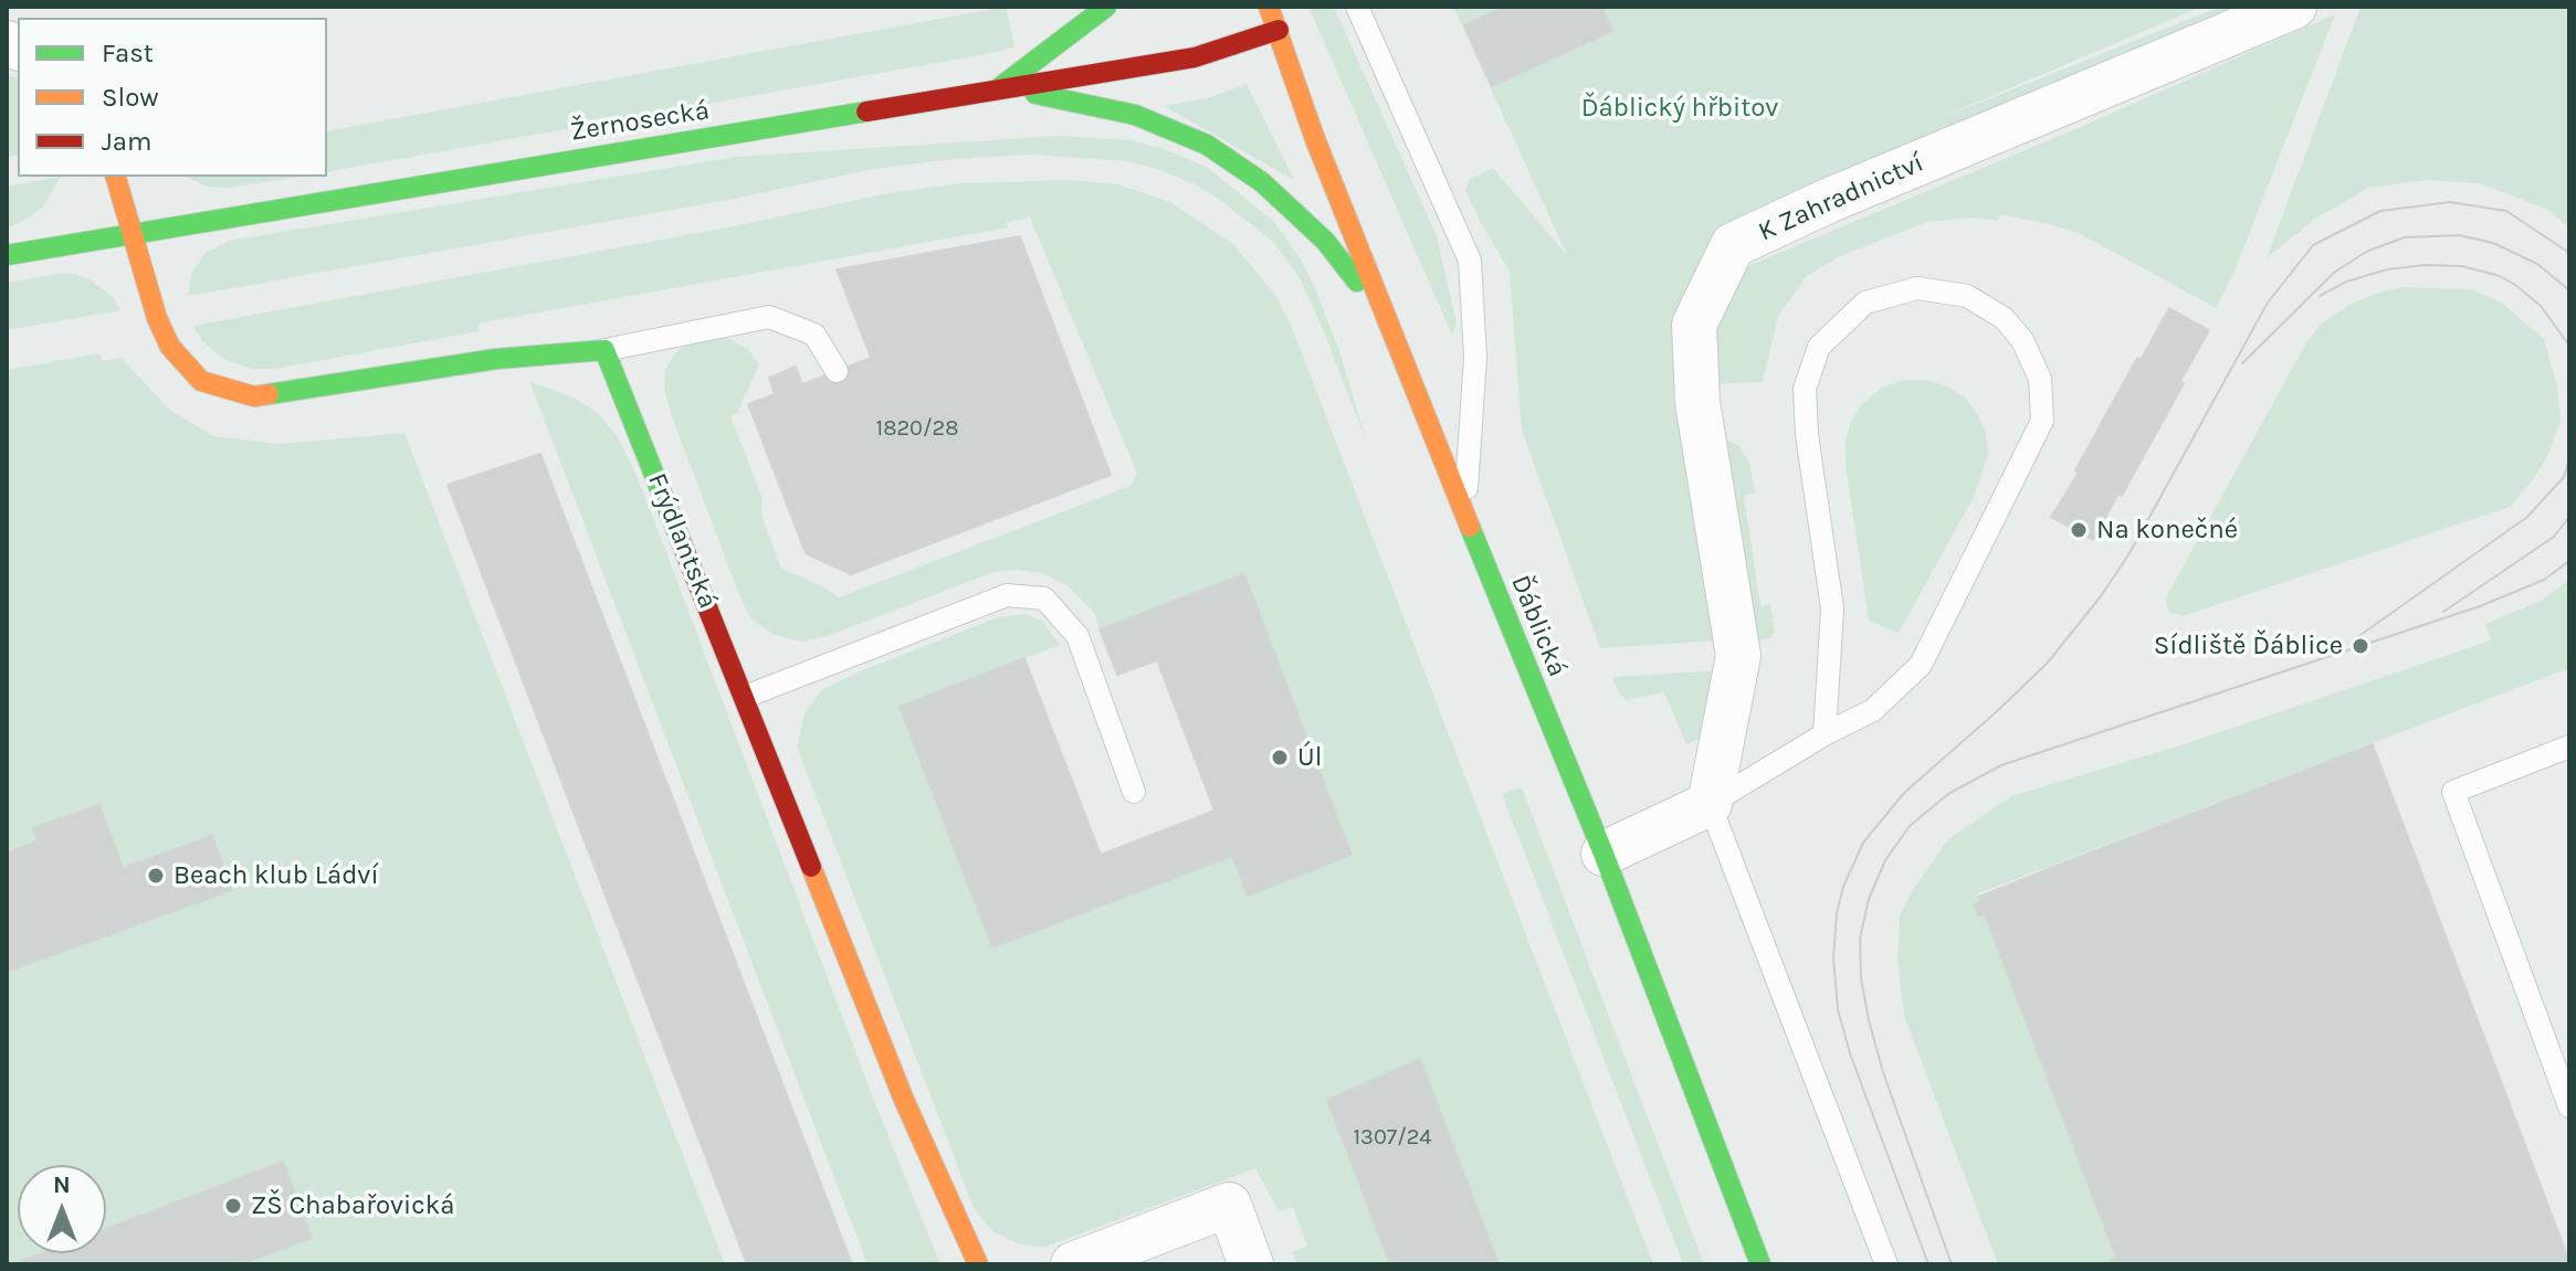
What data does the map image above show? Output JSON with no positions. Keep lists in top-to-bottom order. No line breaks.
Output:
{"streets":{"street":["Žernosecká","K Zahradnictví","Frýdlantská","Ďáblická"]},"crossings":[["Žernosecká","Ďáblická"]],"parks":["Ďáblický hřbitov"],"places":["Na konečné","Sídliště Ďáblice","Úl","Beach klub Ládví","ZŠ Chabařovická"],"house_numbers":["1820/28","1307/24"],"legend":["Fast","Slow","Jam"],"north":"top"}
